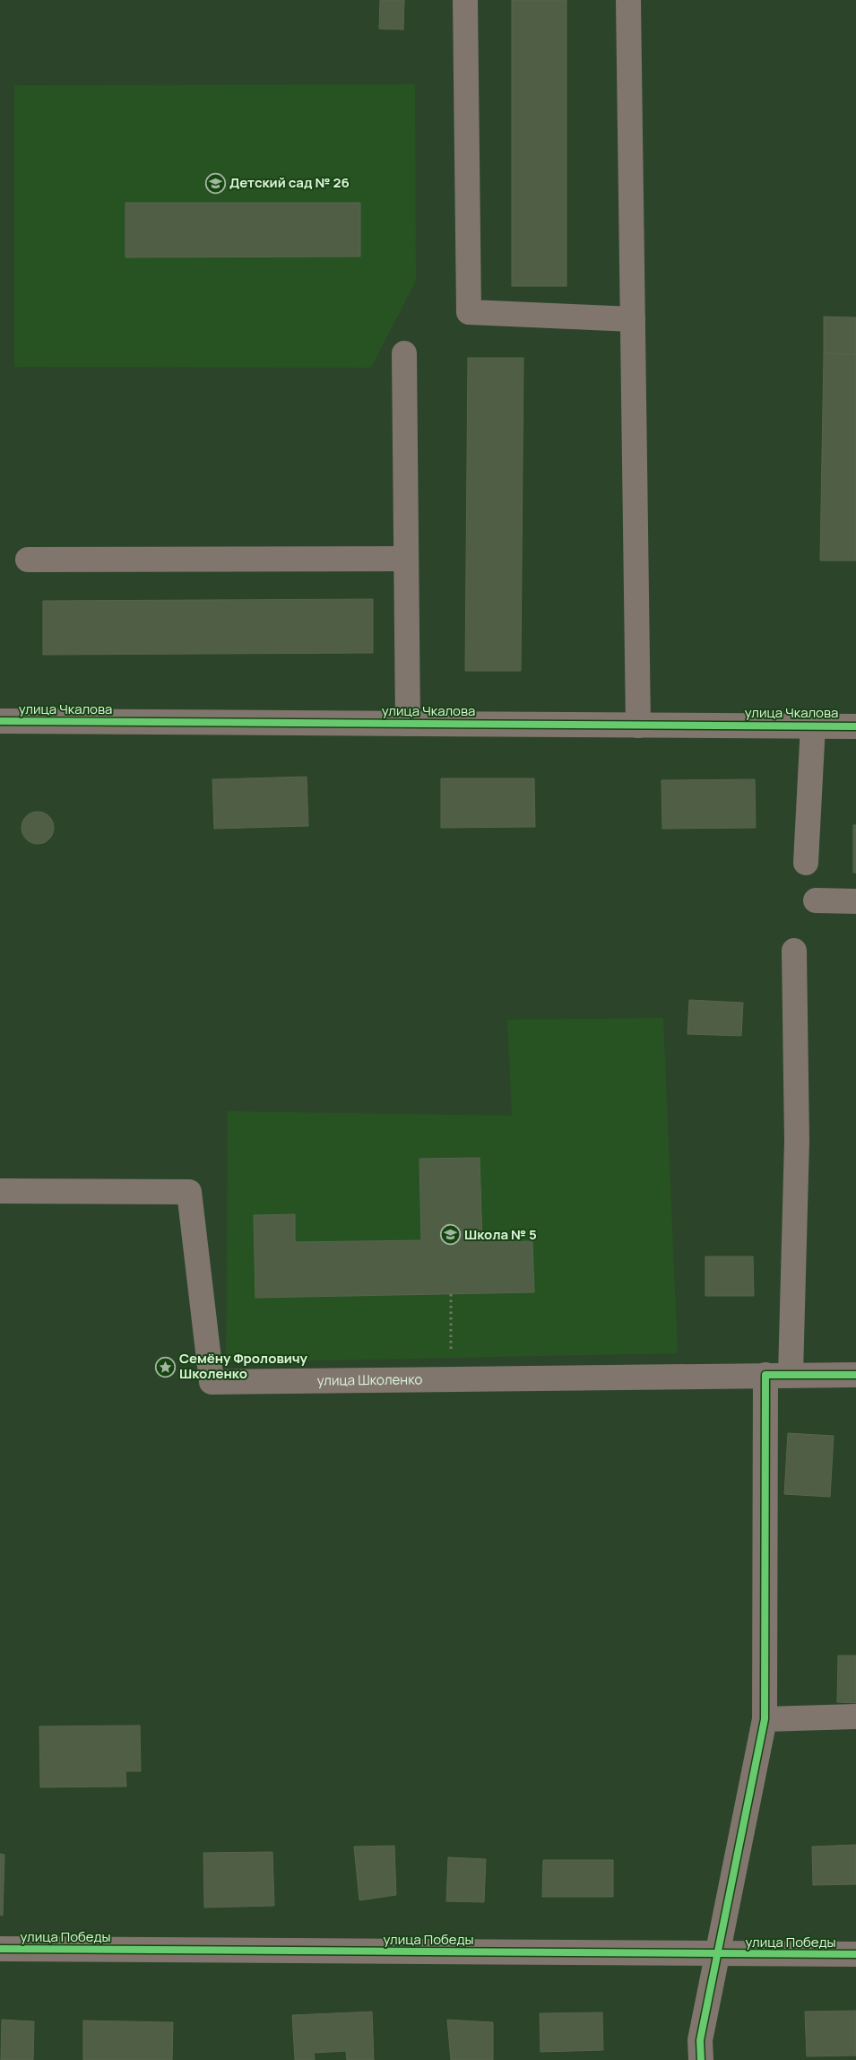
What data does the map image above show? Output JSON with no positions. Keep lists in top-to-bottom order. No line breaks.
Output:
{"streets":{"street":["улица Чкалова","улица Школенко","улица Победы"]},"places":{"school or university":["Детский сад № 26","Школа № 5"],"place":["Семёну Фроловичу Школенко"]}}
